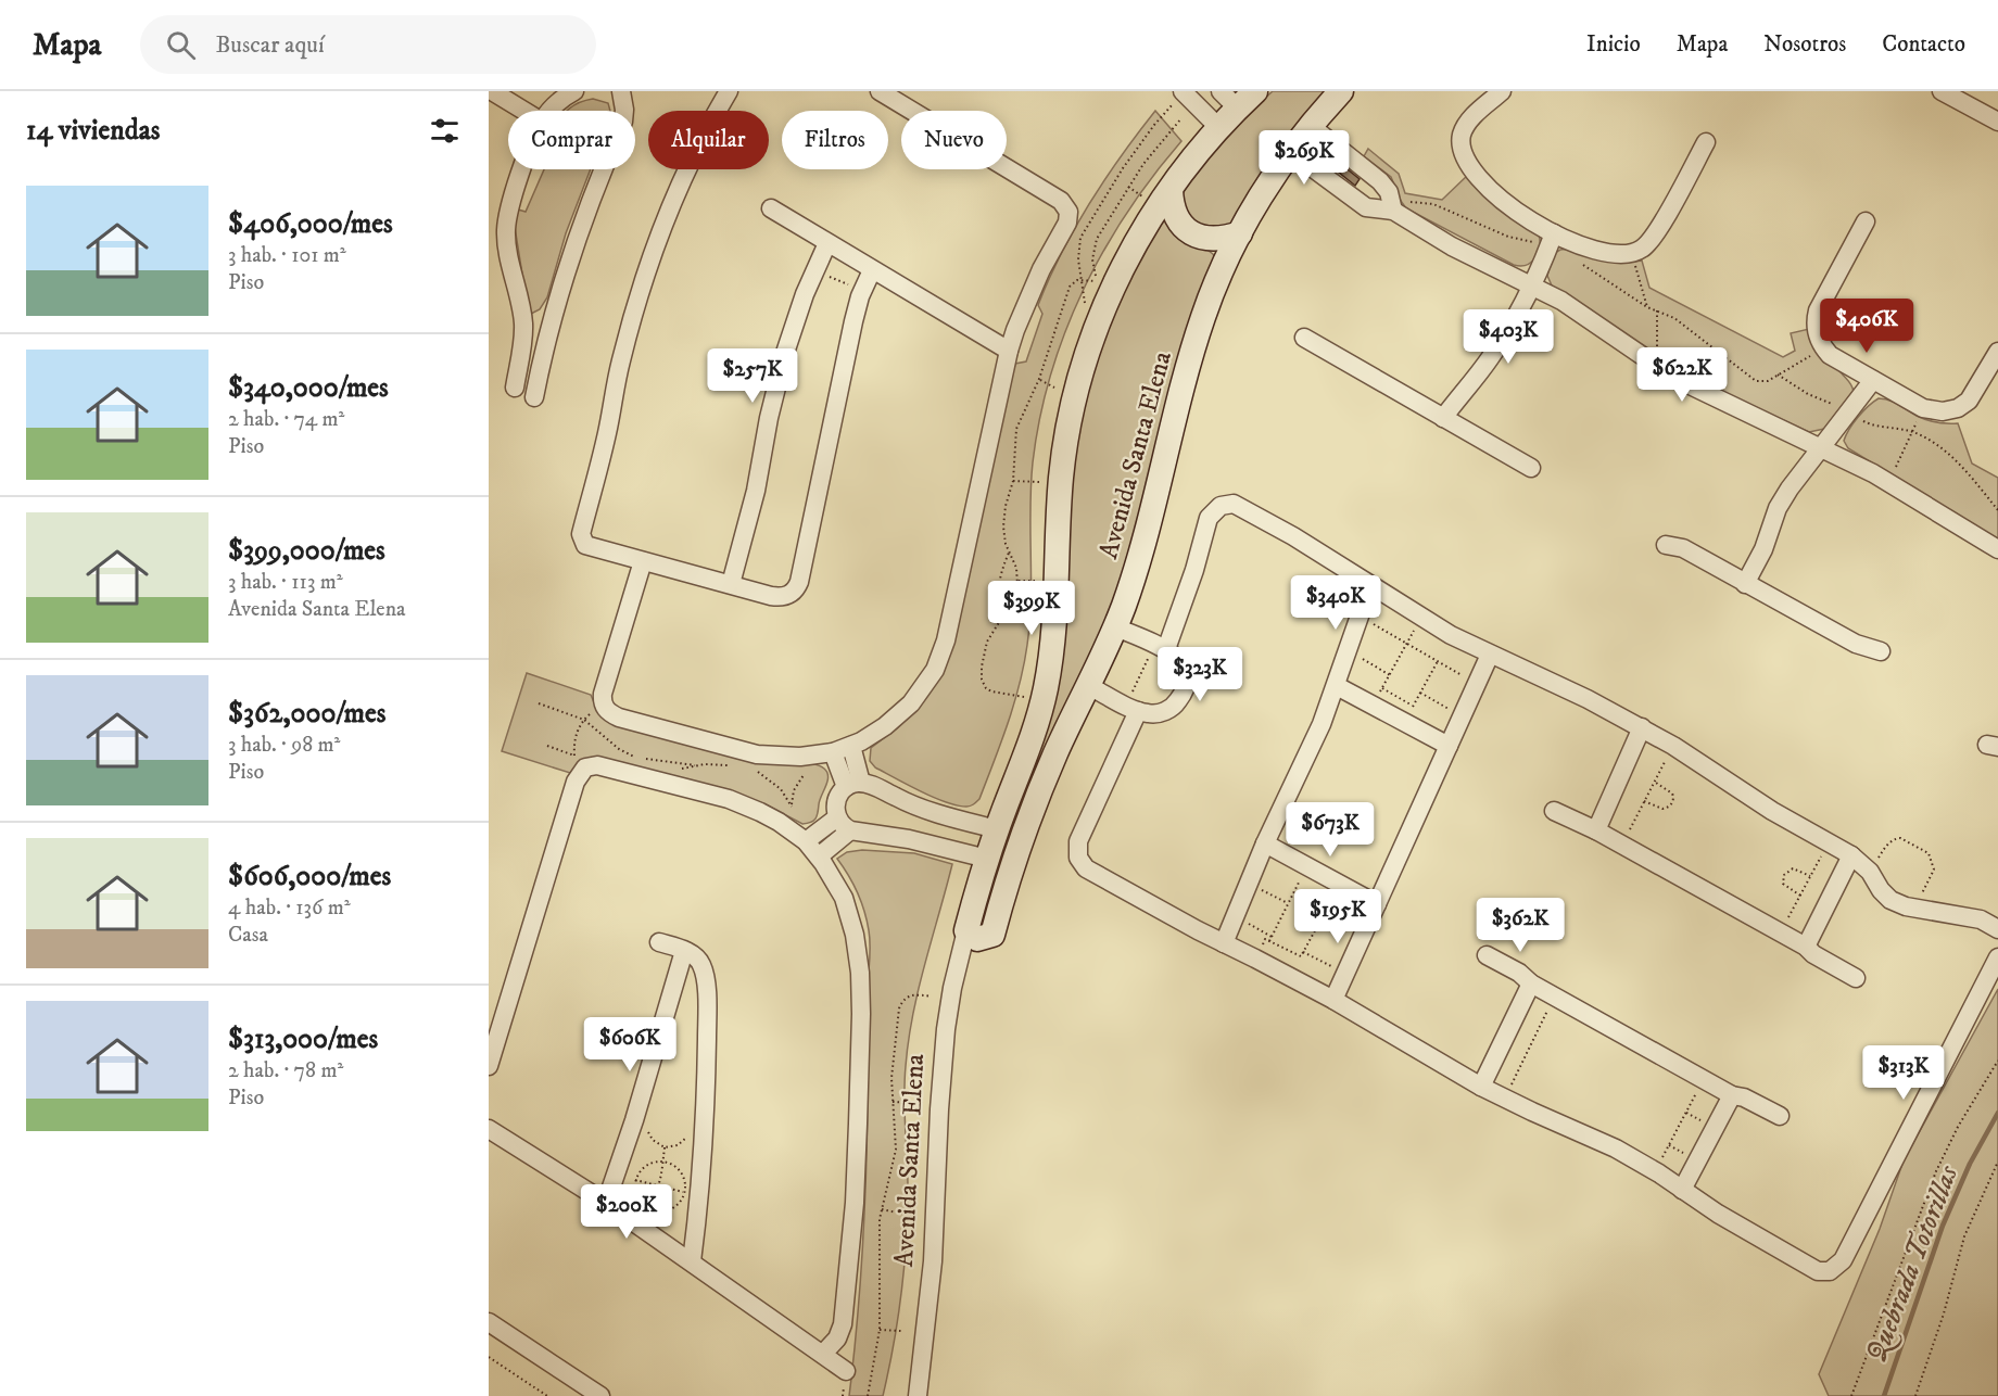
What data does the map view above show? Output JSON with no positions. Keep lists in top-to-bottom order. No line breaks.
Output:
{"streets":{"street":["Avenida Santa Elena"]},"water":["Quebrada Totorillas"],"page":{"header":"Mapa","search":"Buscar aquí","nav":["Inicio","Mapa","Nosotros","Contacto"],"heading":"14 viviendas","chip":["Comprar","Alquilar","Filtros","Nuevo"],"price":["$269K","$406K","$403K","$622K","$257K","$340K","$399K","$323K","$673K","$195K","$362K","$606K","$313K","$200K"],"list":[{"name":"$406,000/mes","note":"3 hab. · 101 m² · Piso"},{"name":"$340,000/mes","note":"2 hab. · 74 m² · Piso"},{"name":"$399,000/mes","note":"3 hab. · 113 m² · Avenida Santa Elena"},{"name":"$362,000/mes","note":"3 hab. · 98 m² · Piso"},{"name":"$606,000/mes","note":"4 hab. · 136 m² · Casa"},{"name":"$313,000/mes","note":"2 hab. · 78 m² · Piso"}]}}
